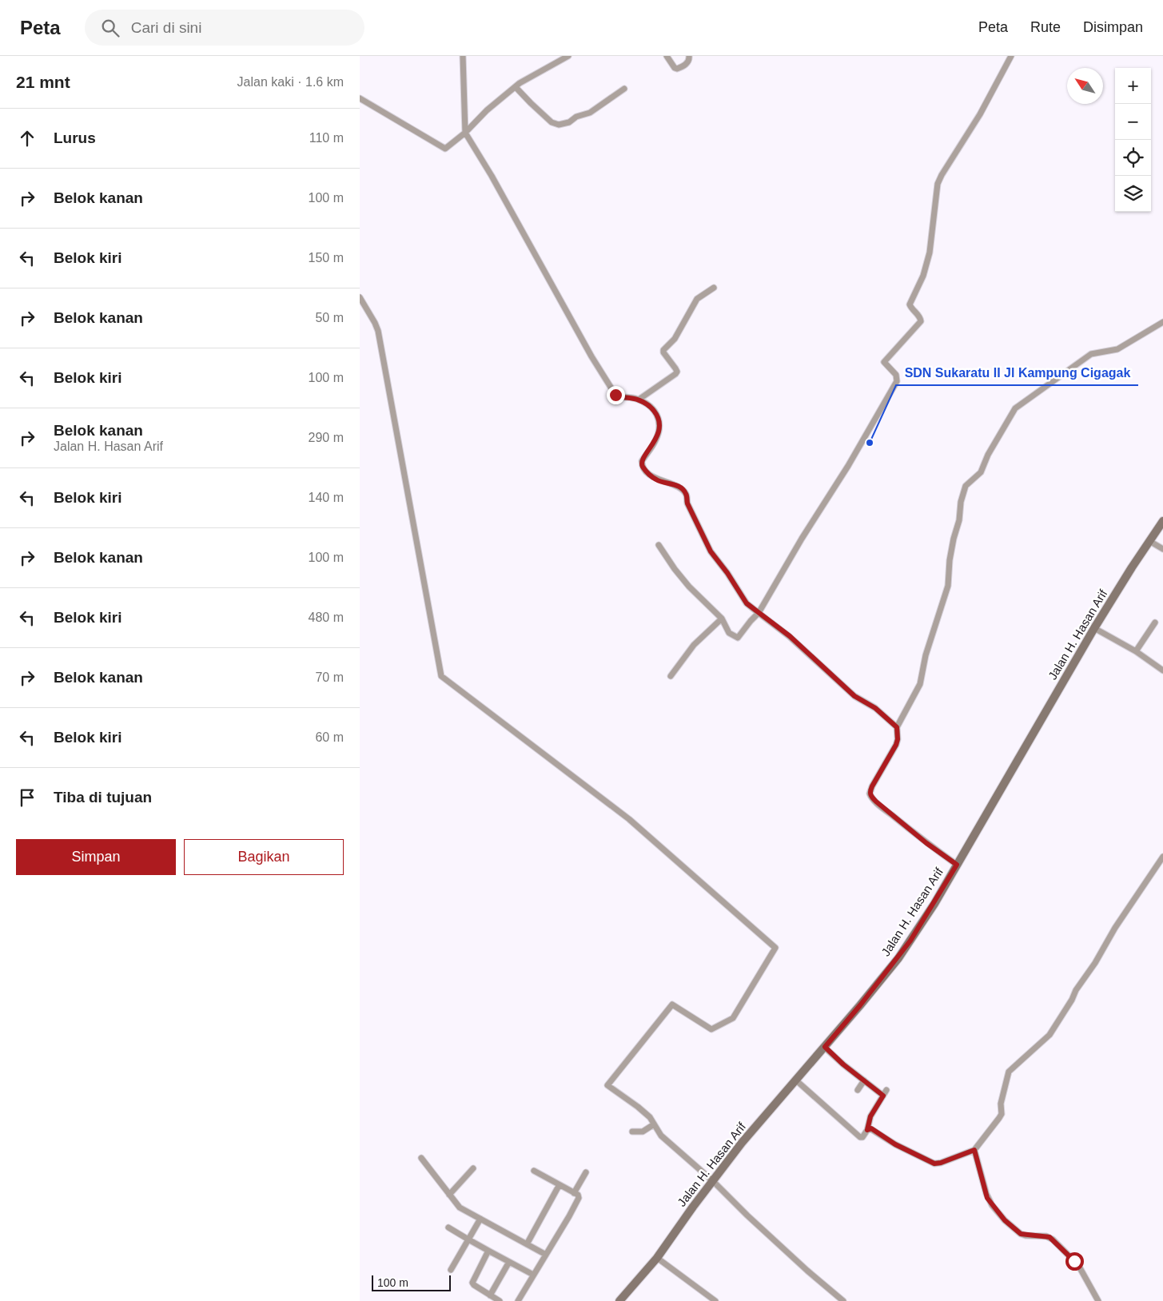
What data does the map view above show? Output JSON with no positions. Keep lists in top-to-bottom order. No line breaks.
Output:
{"streets":{"main road":["Jalan H. Hasan Arif"]},"places":["SDN Sukaratu II Jl Kampung Cigagak"],"scale_bar":"100 m","north":"top left","page":{"header":"Peta","search":"Cari di sini","nav":["Peta","Rute","Disimpan"],"heading":["21 mnt","Jalan kaki · 1.6 km"],"map_buttons":["+","−"],"list":[["Lurus","110 m"],["Belok kanan","100 m"],["Belok kiri","150 m"],["Belok kanan","50 m"],["Belok kiri","100 m"],["Belok kanan","Jalan H. Hasan Arif","290 m"],["Belok kiri","140 m"],["Belok kanan","100 m"],["Belok kiri","480 m"],["Belok kanan","70 m"],["Belok kiri","60 m"],"Tiba di tujuan"],"buttons":["Simpan","Bagikan"],"scale":"100 m"}}
